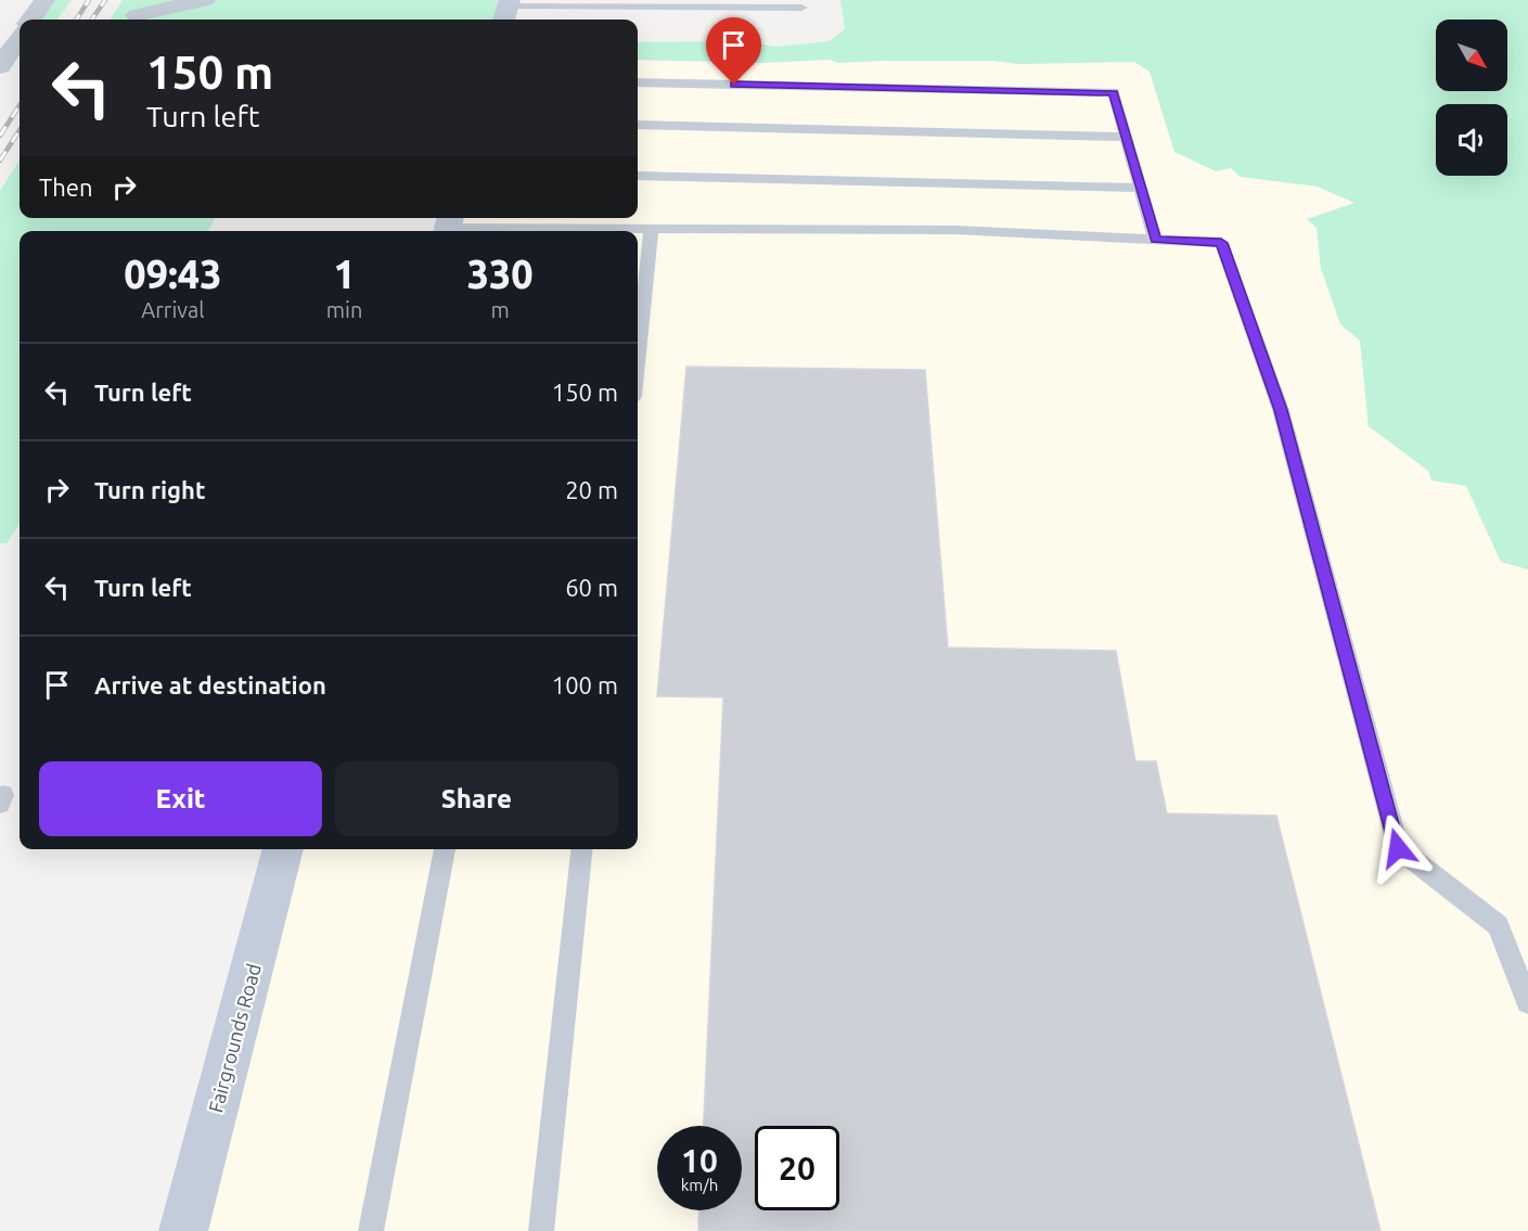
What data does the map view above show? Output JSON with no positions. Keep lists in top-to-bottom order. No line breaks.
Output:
{"streets":{"street":["Fairgrounds Road"]},"north":"bottom right","page":{"turn":["150 m","Turn left"],"then":"Then","eta":["09:43","Arrival","1","min","330","m"],"list":[{"name":"Turn left","value":"150 m"},{"name":"Turn right","value":"20 m"},{"name":"Turn left","value":"60 m"},{"name":"Arrive at destination","value":"100 m"}],"buttons":["Exit","Share"],"speed":"10 km/h","limit":"20"}}
